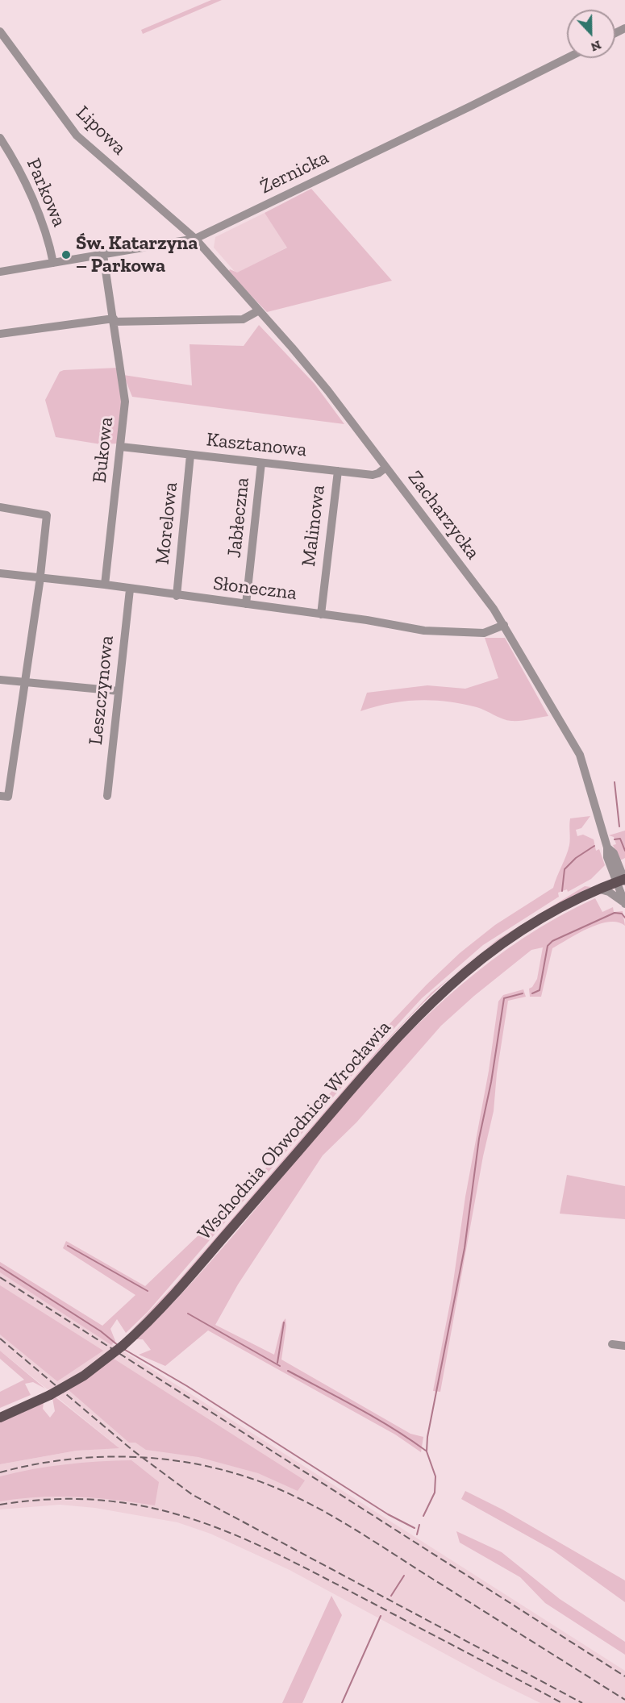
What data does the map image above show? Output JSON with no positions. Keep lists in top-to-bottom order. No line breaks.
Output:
{"streets":{"main road":["Wschodnia Obwodnica Wrocławia"],"street":["Lipowa","Żernicka","Parkowa","Kasztanowa","Bukowa","Zacharzycka","Jabłeczna","Morelowa","Malinowa","Słoneczna","Leszczynowa"]},"crossings":[["Lipowa","Żernicka"],["Lipowa","Zacharzycka"],["Żernicka","Parkowa"],["Żernicka","Bukowa"],["Żernicka","Zacharzycka"],["Kasztanowa","Bukowa"],["Kasztanowa","Zacharzycka"],["Kasztanowa","Jabłeczna"],["Kasztanowa","Morelowa"],["Kasztanowa","Malinowa"],["Bukowa","Słoneczna"],["Zacharzycka","Słoneczna"],["Zacharzycka","Wschodnia Obwodnica Wrocławia"],["Jabłeczna","Słoneczna"],["Morelowa","Słoneczna"],["Malinowa","Słoneczna"],["Słoneczna","Leszczynowa"]],"places":["Św. Katarzyna – Parkowa"],"north":"bottom"}
